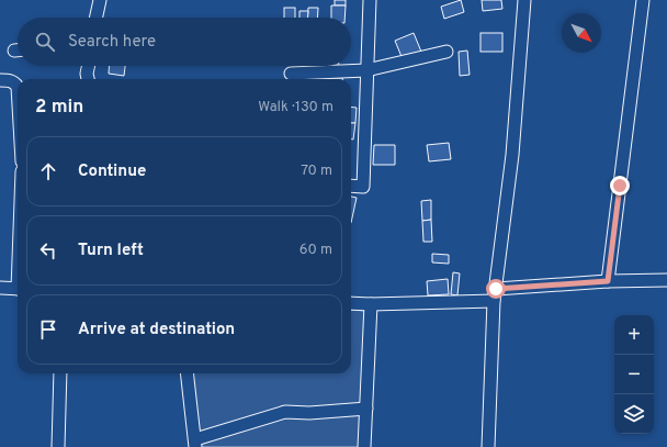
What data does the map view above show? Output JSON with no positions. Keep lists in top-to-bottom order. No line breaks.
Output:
{"north":"bottom right","page":{"search":"Search here","heading":["2 min","Walk · 130 m"],"list":[["Continue","70 m"],["Turn left","60 m"],"Arrive at destination"],"map_buttons":["+","−"]}}
